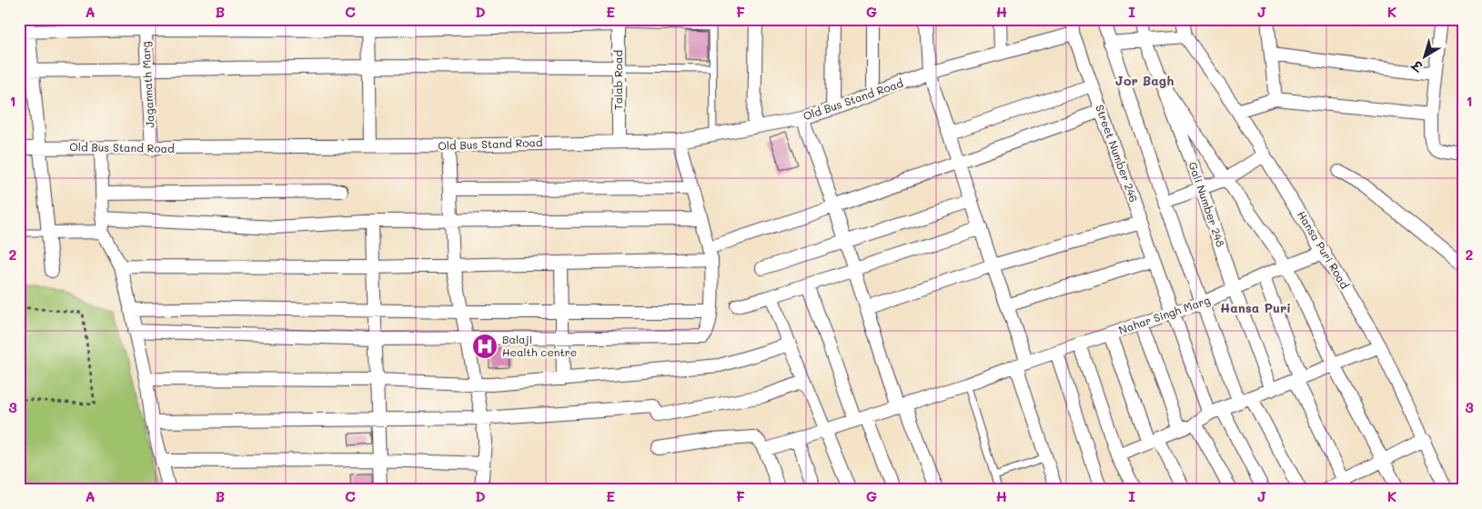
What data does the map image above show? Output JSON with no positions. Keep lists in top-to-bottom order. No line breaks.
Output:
{"streets":{"street":["Talab Road","Jagannath Marg","Old Bus Stand Road","Street Number 246","Gali Number 248","Hansa Puri Road","Nahar Singh Marg"]},"crossings":[["Talab Road","Old Bus Stand Road"],["Jagannath Marg","Old Bus Stand Road"],["Street Number 246","Nahar Singh Marg"],["Gali Number 248","Nahar Singh Marg"],["Hansa Puri Road","Nahar Singh Marg"]],"districts":["Jor Bagh","Hansa Puri"],"places":{"hospital":["Balaji Health centre"]},"north":"bottom left","grid":{"columns":["A","B","C","D","E","F","G","H","I","J","K"],"rows":["1","2","3"]}}
